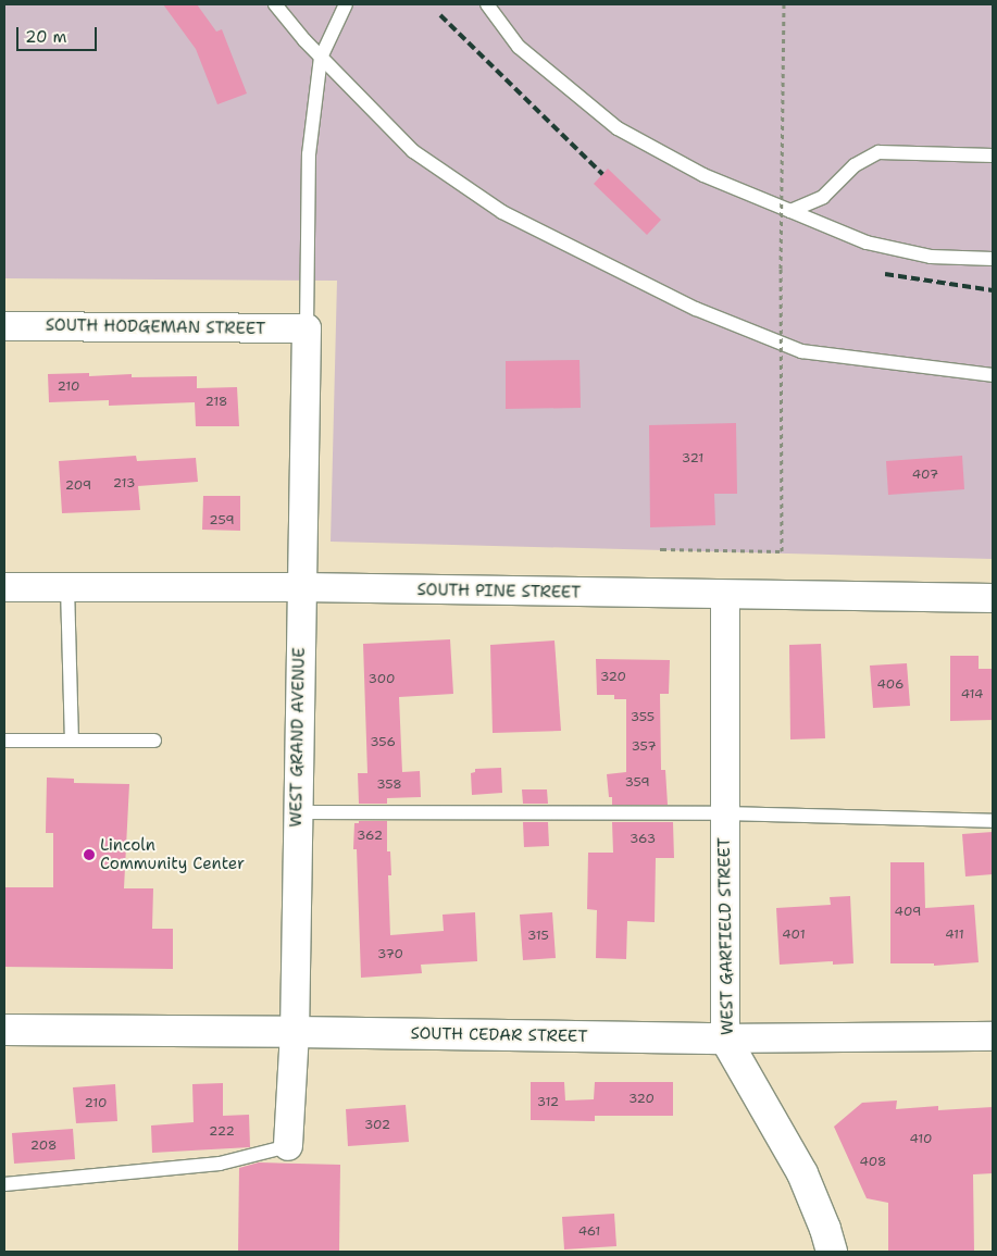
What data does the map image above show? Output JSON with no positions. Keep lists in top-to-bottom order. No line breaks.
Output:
{"streets":{"street":["SOUTH HODGEMAN STREET","SOUTH PINE STREET","WEST GRAND AVENUE","WEST GARFIELD STREET","SOUTH CEDAR STREET"]},"crossings":[["SOUTH HODGEMAN STREET","WEST GRAND AVENUE"],["SOUTH PINE STREET","WEST GRAND AVENUE"],["SOUTH PINE STREET","WEST GARFIELD STREET"],["WEST GRAND AVENUE","SOUTH CEDAR STREET"],["WEST GARFIELD STREET","SOUTH CEDAR STREET"]],"places":["Lincoln Community Center"],"house_numbers":["210","218","321","407","213","209","259","320","300","406","414","355","356","357","359","358","362","363","409","401","411","315","370","320","312","210","302","222","410","208","408","461"],"scale_bar":"20 m"}
